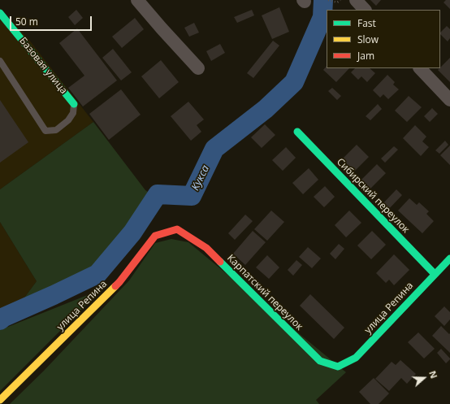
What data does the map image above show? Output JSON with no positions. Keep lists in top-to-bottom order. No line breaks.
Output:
{"streets":{"street":["Базовая улица","Сибирский переулок","Карпатский переулок","улица Репина"]},"crossings":[["Сибирский переулок","улица Репина"],["Карпатский переулок","улица Репина"]],"water":["Кукса"],"legend":["Fast","Slow","Jam"],"scale_bar":"50 m","north":"right"}
